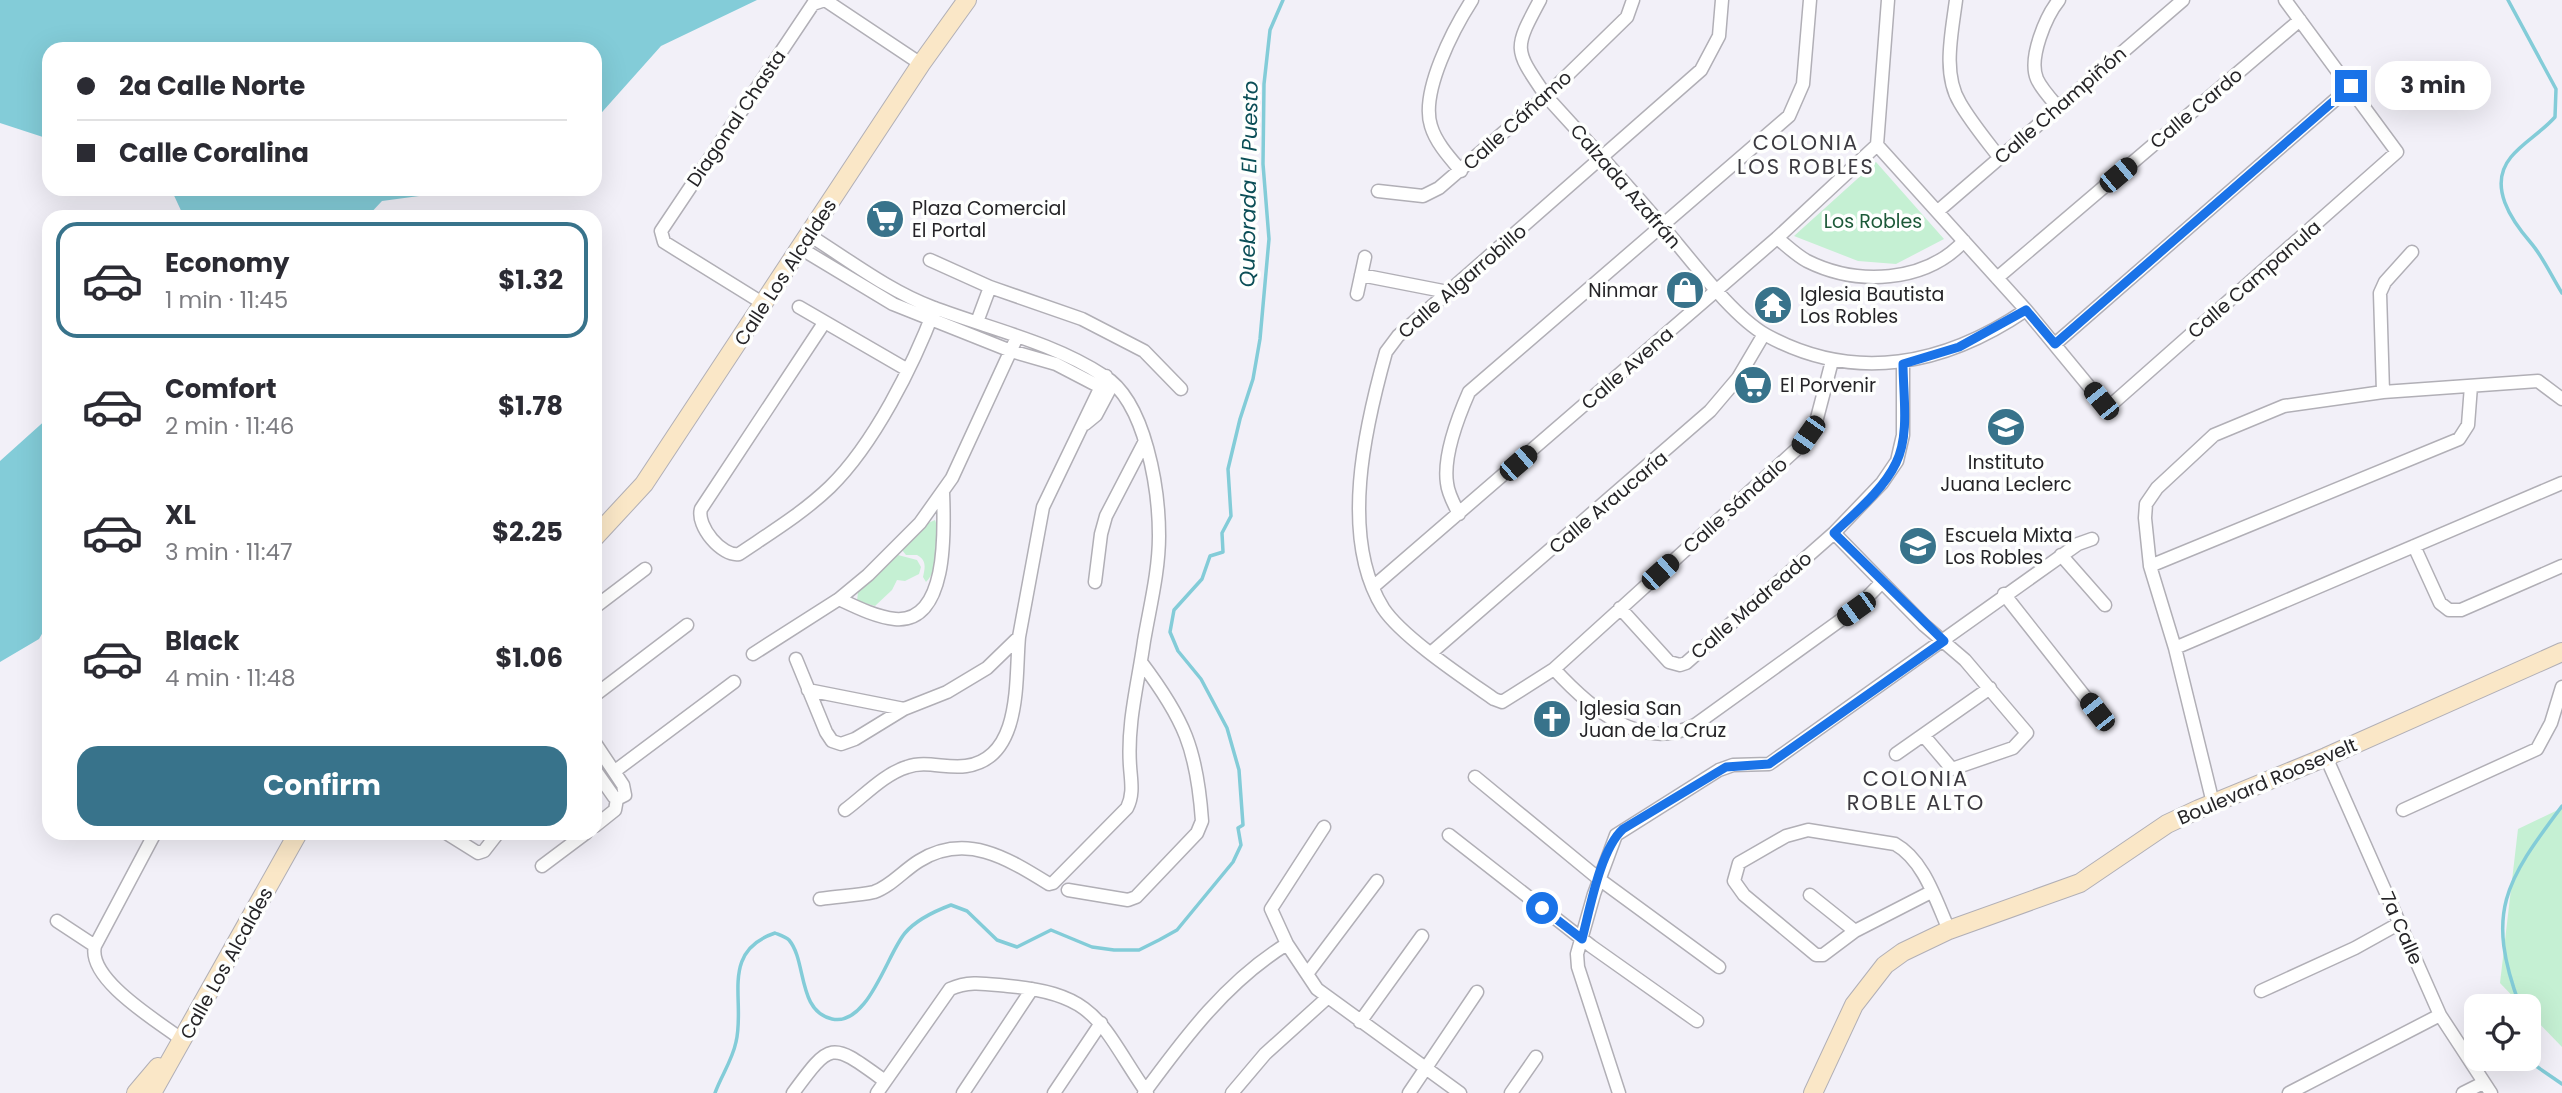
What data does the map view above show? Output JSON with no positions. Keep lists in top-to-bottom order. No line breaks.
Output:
{"streets":{"main road":["Calle Los Alcaldes","Boulevard Roosevelt"],"street":["Calle Champiñón","Calle Cardo","Diagonal Chasta","Calle Cáñamo","Calzada Azafrán","Calle Campanula","Calle Algarrobillo","Calle Avena","Calle Araucaría","Calle Sándalo","Calle Madreado","7a Calle"]},"crossings":[["Diagonal Chasta","Calle Los Alcaldes"],["Calle Cáñamo","Calzada Azafrán"],["Calzada Azafrán","Calle Algarrobillo"],["Calzada Azafrán","Calle Avena"],["Calzada Azafrán","Calle Araucaría"],["Calzada Azafrán","Calle Sándalo"],["Calzada Azafrán","Calle Madreado"],["Calle Algarrobillo","Calle Avena"],["Calle Algarrobillo","Calle Araucaría"],["Calle Algarrobillo","Calle Sándalo"],["Calle Sándalo","Calle Madreado"],["Boulevard Roosevelt","7a Calle"]],"districts":["COLONIA LOS ROBLES","COLONIA ROBLE ALTO"],"water":["Quebrada El Puesto"],"parks":["Los Robles"],"places":{"supermarket":["Plaza Comercial El Portal","El Porvenir"],"shop":["Ninmar"],"temple":["Iglesia Bautista Los Robles"],"school or university":["Instituto Juana Leclerc","Escuela Mixta Los Robles"],"church":["Iglesia San Juan de la Cruz"]},"page":{"banner":["2a Calle Norte","Calle Coralina"],"bubble":"3 min","list":[{"name":"Economy","note":"1 min · 11:45","value":"$1.32"},{"name":"Comfort","note":"2 min · 11:46","value":"$1.78"},{"name":"XL","note":"3 min · 11:47","value":"$2.25"},{"name":"Black","note":"4 min · 11:48","value":"$1.06"}],"buttons":"Confirm"}}
